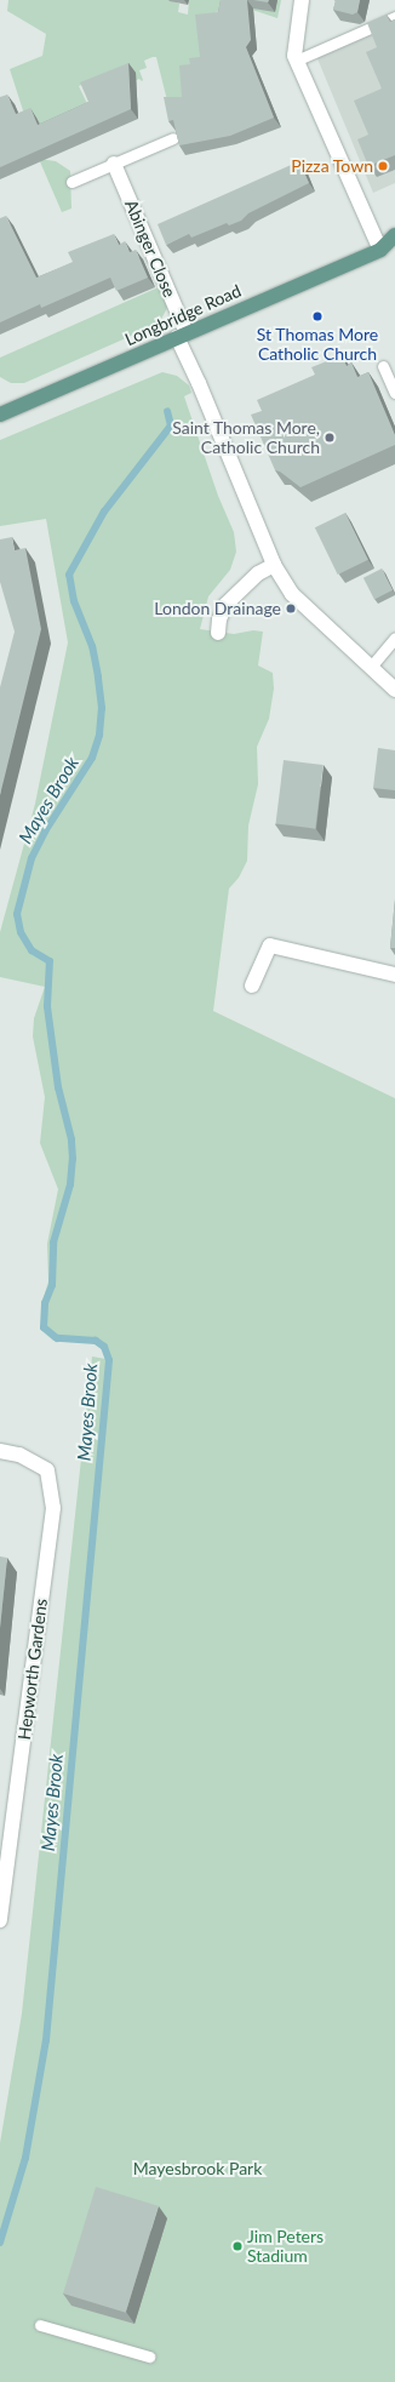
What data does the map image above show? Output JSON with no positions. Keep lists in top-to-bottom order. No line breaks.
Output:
{"streets":{"main road":["Longbridge Road"],"street":["Abinger Close","Hepworth Gardens"]},"crossings":[["Abinger Close","Longbridge Road"]],"water":["Mayes Brook"],"parks":["Mayesbrook Park"],"places":["Pizza Town","St Thomas More Catholic Church","Saint Thomas More, Catholic Church","London Drainage","Jim Peters Stadium"]}
